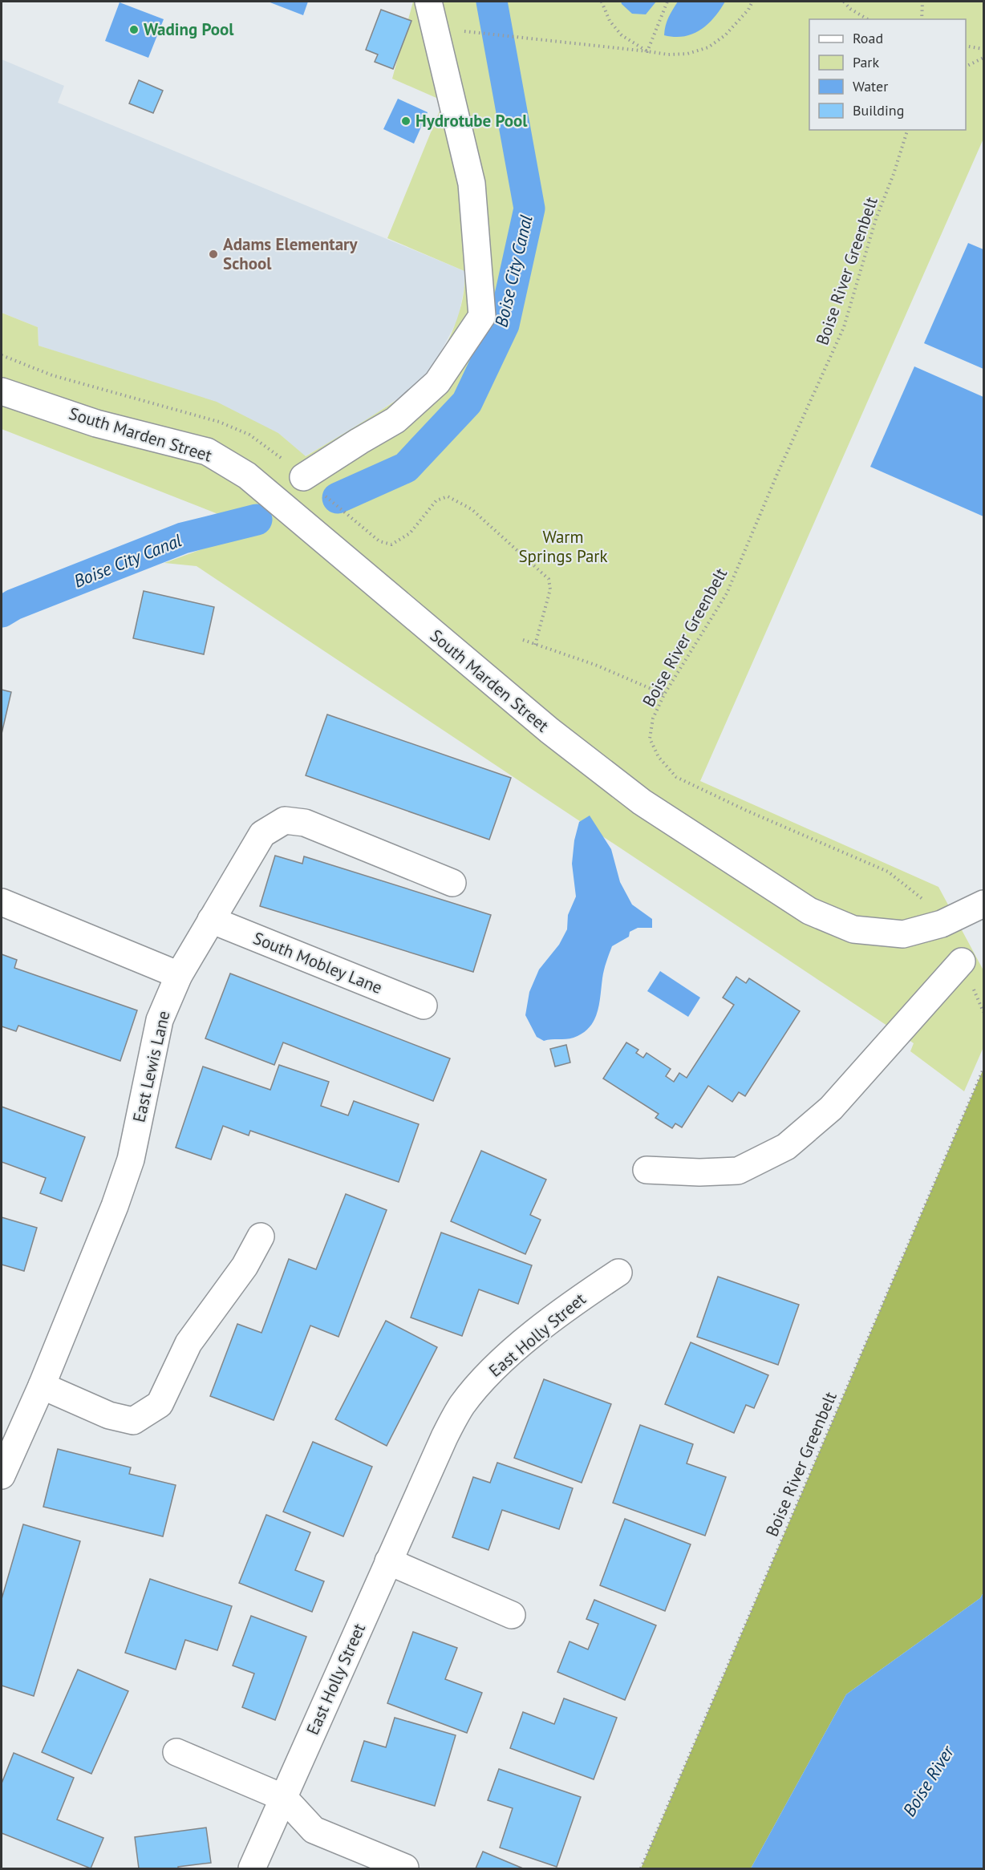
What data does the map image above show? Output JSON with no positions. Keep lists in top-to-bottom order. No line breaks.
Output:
{"streets":{"street":["South Marden Street","South Mobley Lane","East Lewis Lane","East Holly Street"],"path":["Boise River Greenbelt"]},"crossings":[["Boise River Greenbelt","South Marden Street"],["South Mobley Lane","East Lewis Lane"]],"water":["Boise City Canal","Boise River"],"parks":["Warm Springs Park"],"places":["Wading Pool","Hydrotube Pool","Adams Elementary School"],"legend":["Road","Park","Water","Building"]}
